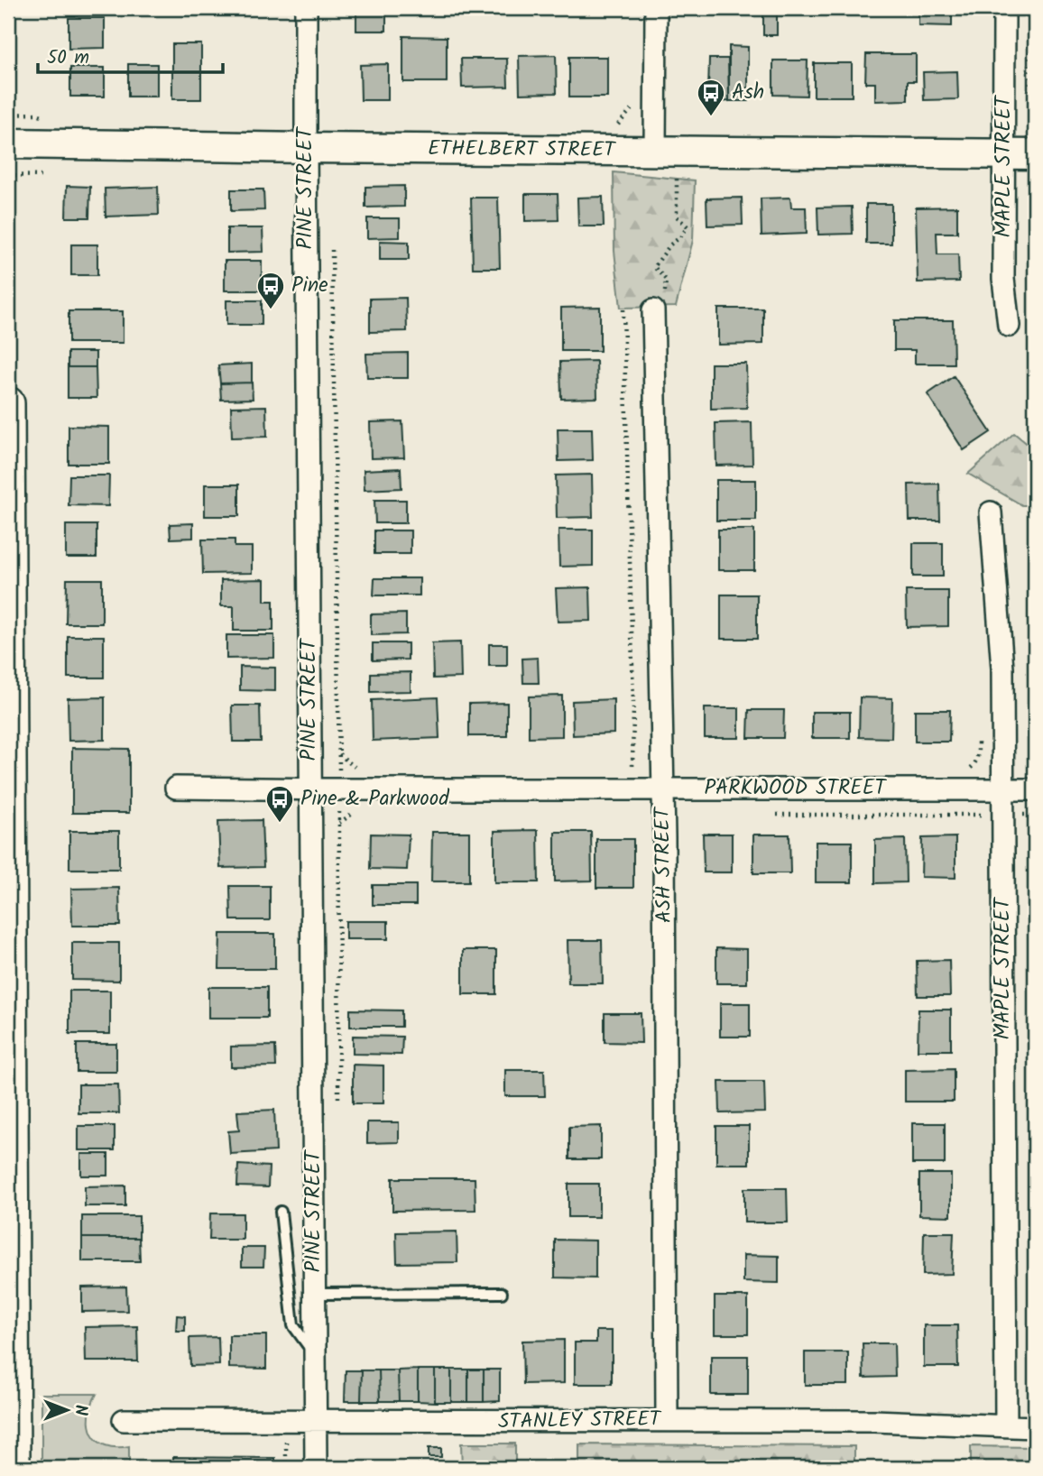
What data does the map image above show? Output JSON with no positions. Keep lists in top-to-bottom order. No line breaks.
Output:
{"streets":{"street":["ETHELBERT STREET","MAPLE STREET","PINE STREET","PARKWOOD STREET","ASH STREET","STANLEY STREET"]},"crossings":[["ETHELBERT STREET","MAPLE STREET"],["ETHELBERT STREET","PINE STREET"],["MAPLE STREET","PARKWOOD STREET"],["MAPLE STREET","STANLEY STREET"],["PINE STREET","PARKWOOD STREET"],["PINE STREET","STANLEY STREET"],["PARKWOOD STREET","ASH STREET"],["ASH STREET","STANLEY STREET"]],"places":{"bus stop":["Ash","Pine","Pine & Parkwood"]},"scale_bar":"50 m","north":"right"}
